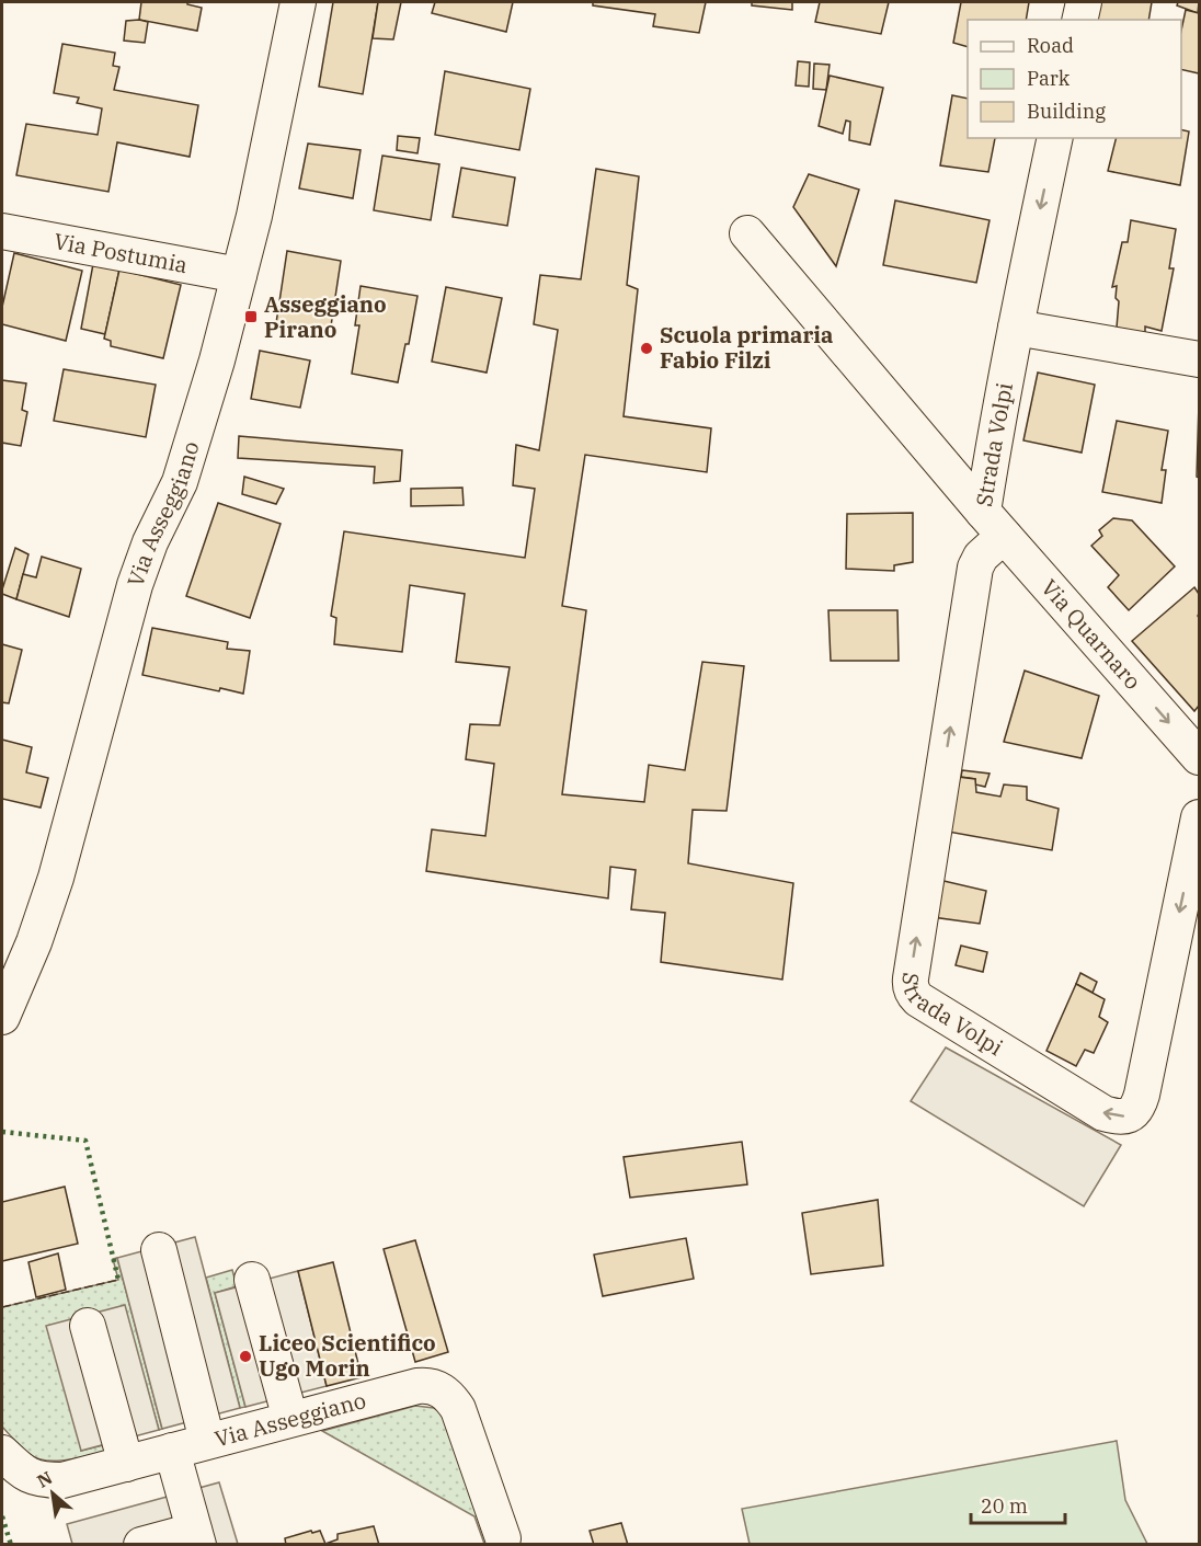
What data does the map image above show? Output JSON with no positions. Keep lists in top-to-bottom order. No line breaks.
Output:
{"streets":{"street":["Via Postumia","Strada Volpi","Via Asseggiano","Via Quarnaro"]},"crossings":[["Via Postumia","Via Asseggiano"],["Strada Volpi","Via Quarnaro"]],"one_way":["Via Quarnaro"],"places":{"transit":["Asseggiano Pirano"],"other":["Scuola primaria Fabio Filzi","Liceo Scientifico Ugo Morin"]},"legend":["Road","Park","Building"],"scale_bar":"20 m","north":"top left"}
